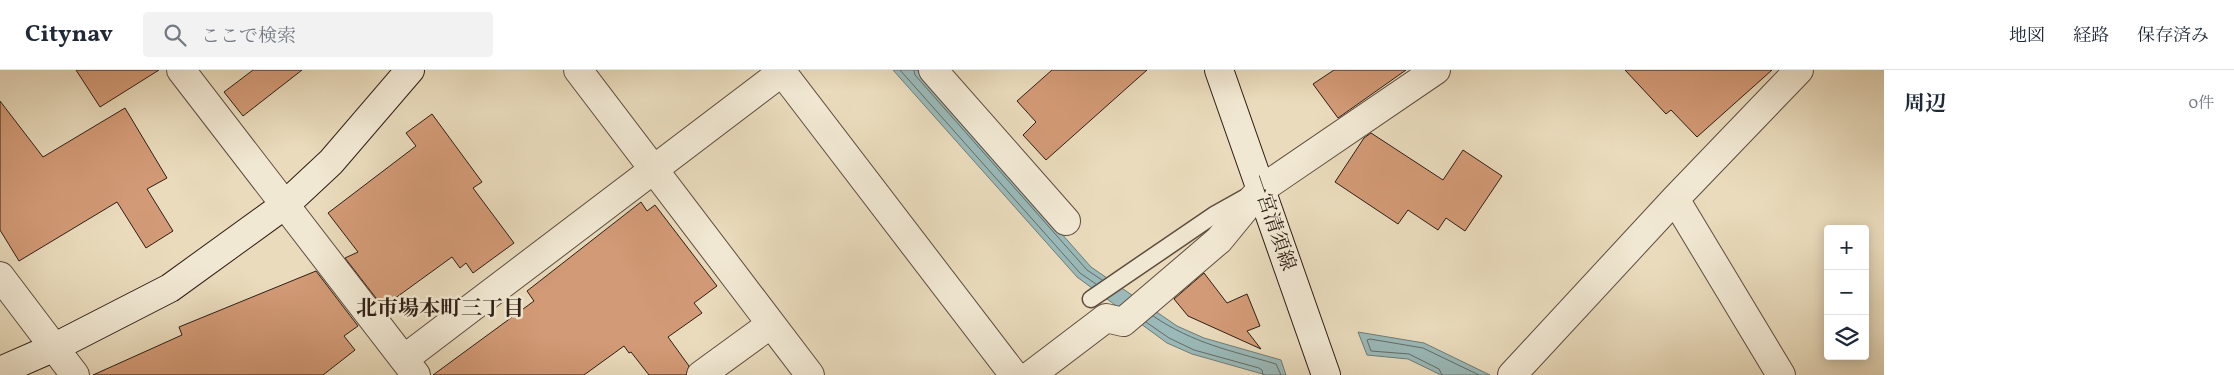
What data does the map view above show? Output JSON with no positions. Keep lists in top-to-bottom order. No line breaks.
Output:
{"streets":{"street":["一宮清須線"]},"districts":["北市場本町三丁目"],"page":{"header":"Citynav","search":"ここで検索","nav":["地図","経路","保存済み"],"heading":["周辺","0件"],"map_buttons":["+","−"]}}
